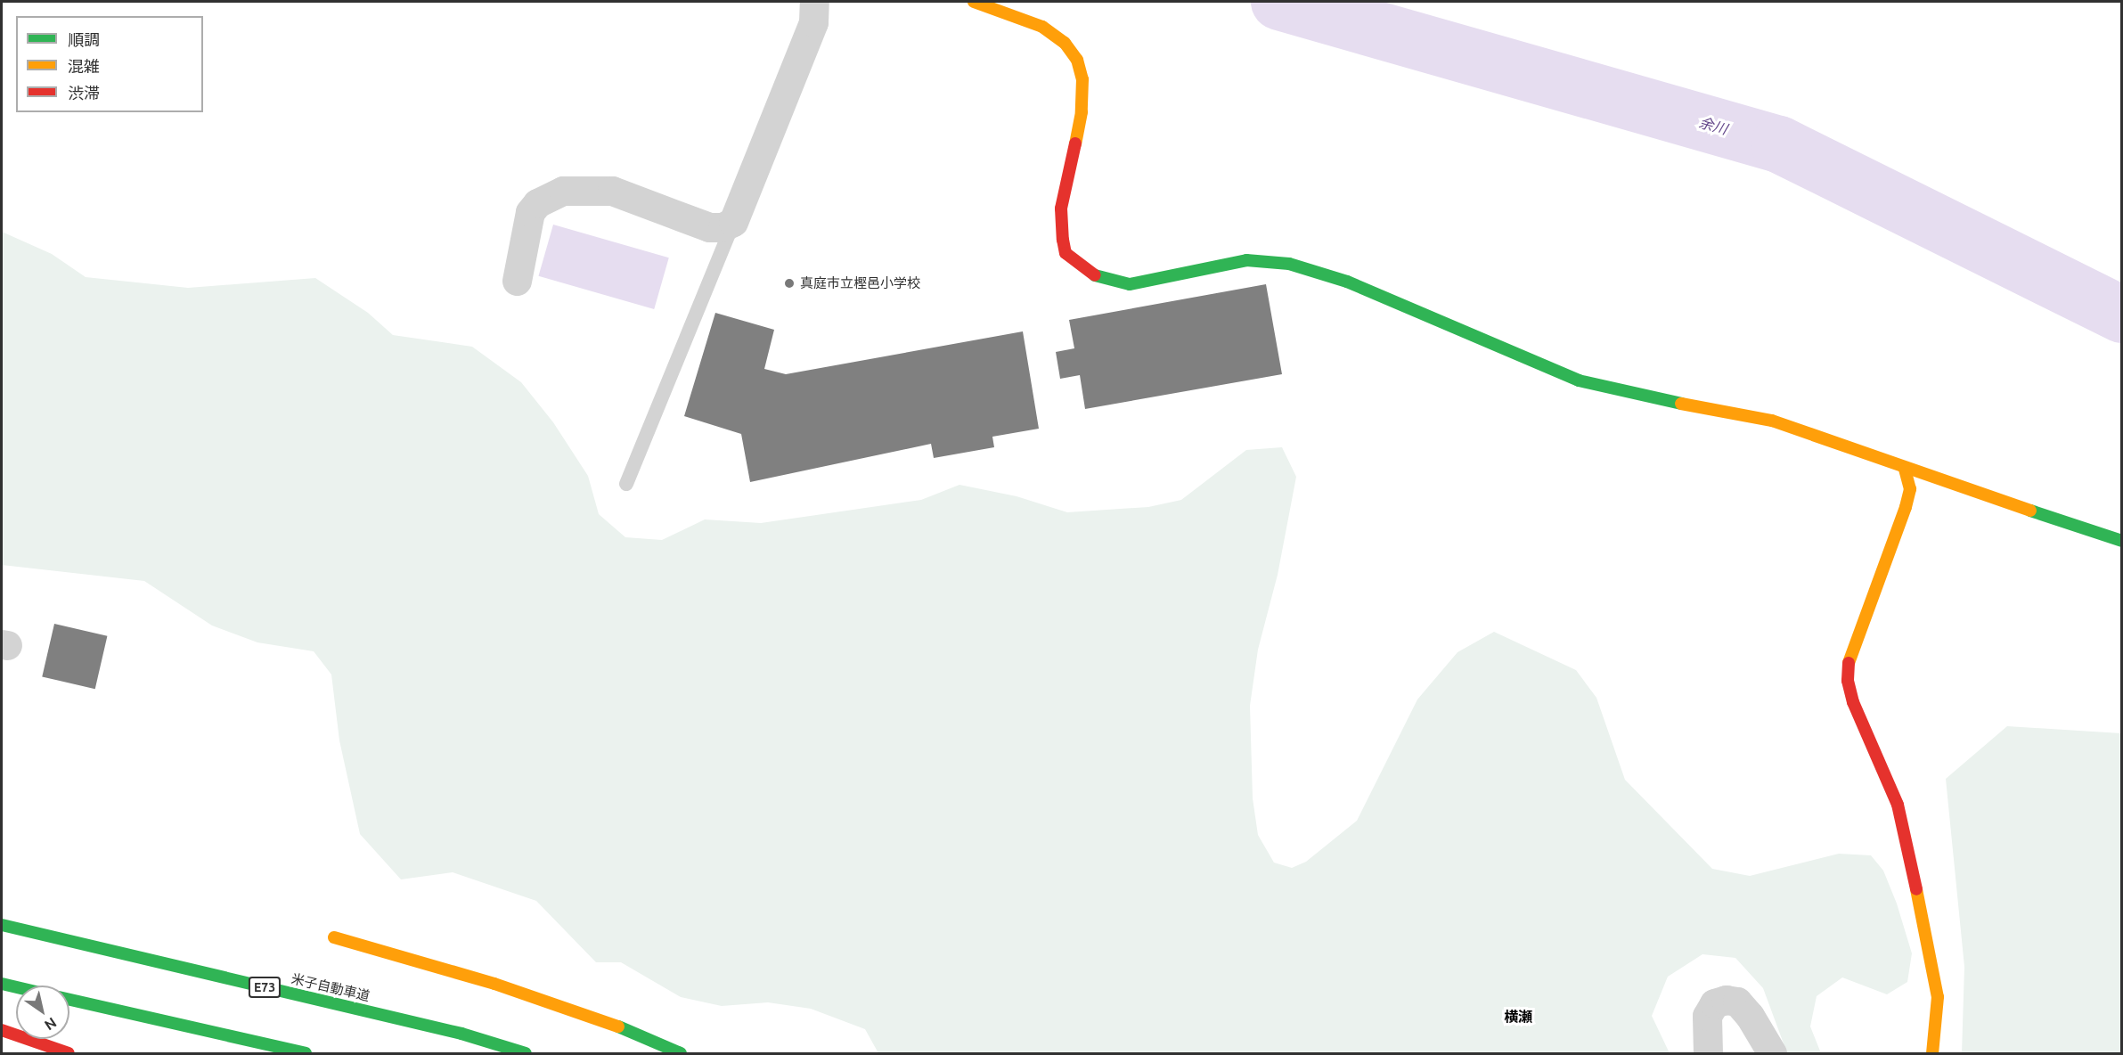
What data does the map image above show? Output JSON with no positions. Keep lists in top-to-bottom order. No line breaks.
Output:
{"streets":{"main road":["E73","米子自動車道"]},"districts":["横瀬"],"water":["余川"],"places":["真庭市立樫邑小学校"],"legend":["順調","混雑","渋滞"],"north":"bottom right"}
